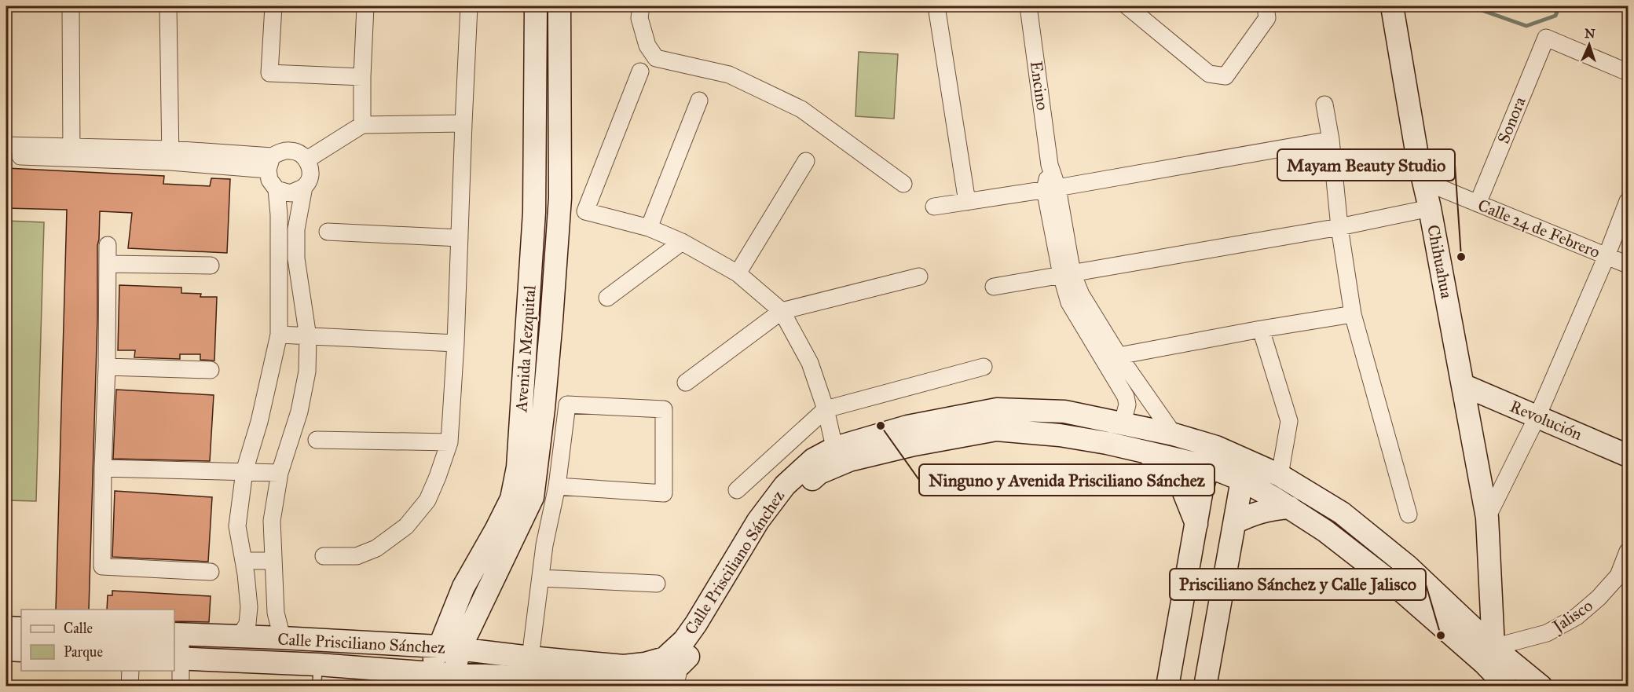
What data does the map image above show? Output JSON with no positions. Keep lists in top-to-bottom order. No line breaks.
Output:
{"streets":{"street":["Encino","Sonora","Calle 24 de Febrero","Chihuahua","Avenida Mezquital","Revolución","Calle Prisciliano Sánchez","Jalisco"]},"crossings":[["Sonora","Calle 24 de Febrero"],["Calle 24 de Febrero","Chihuahua"],["Chihuahua","Revolución"],["Chihuahua","Calle Prisciliano Sánchez"],["Chihuahua","Jalisco"],["Avenida Mezquital","Calle Prisciliano Sánchez"],["Calle Prisciliano Sánchez","Jalisco"]],"places":["Mayam Beauty Studio","Ninguno y Avenida Prisciliano Sánchez","Prisciliano Sánchez y Calle Jalisco"],"legend":["Calle","Parque"],"north":"top"}
